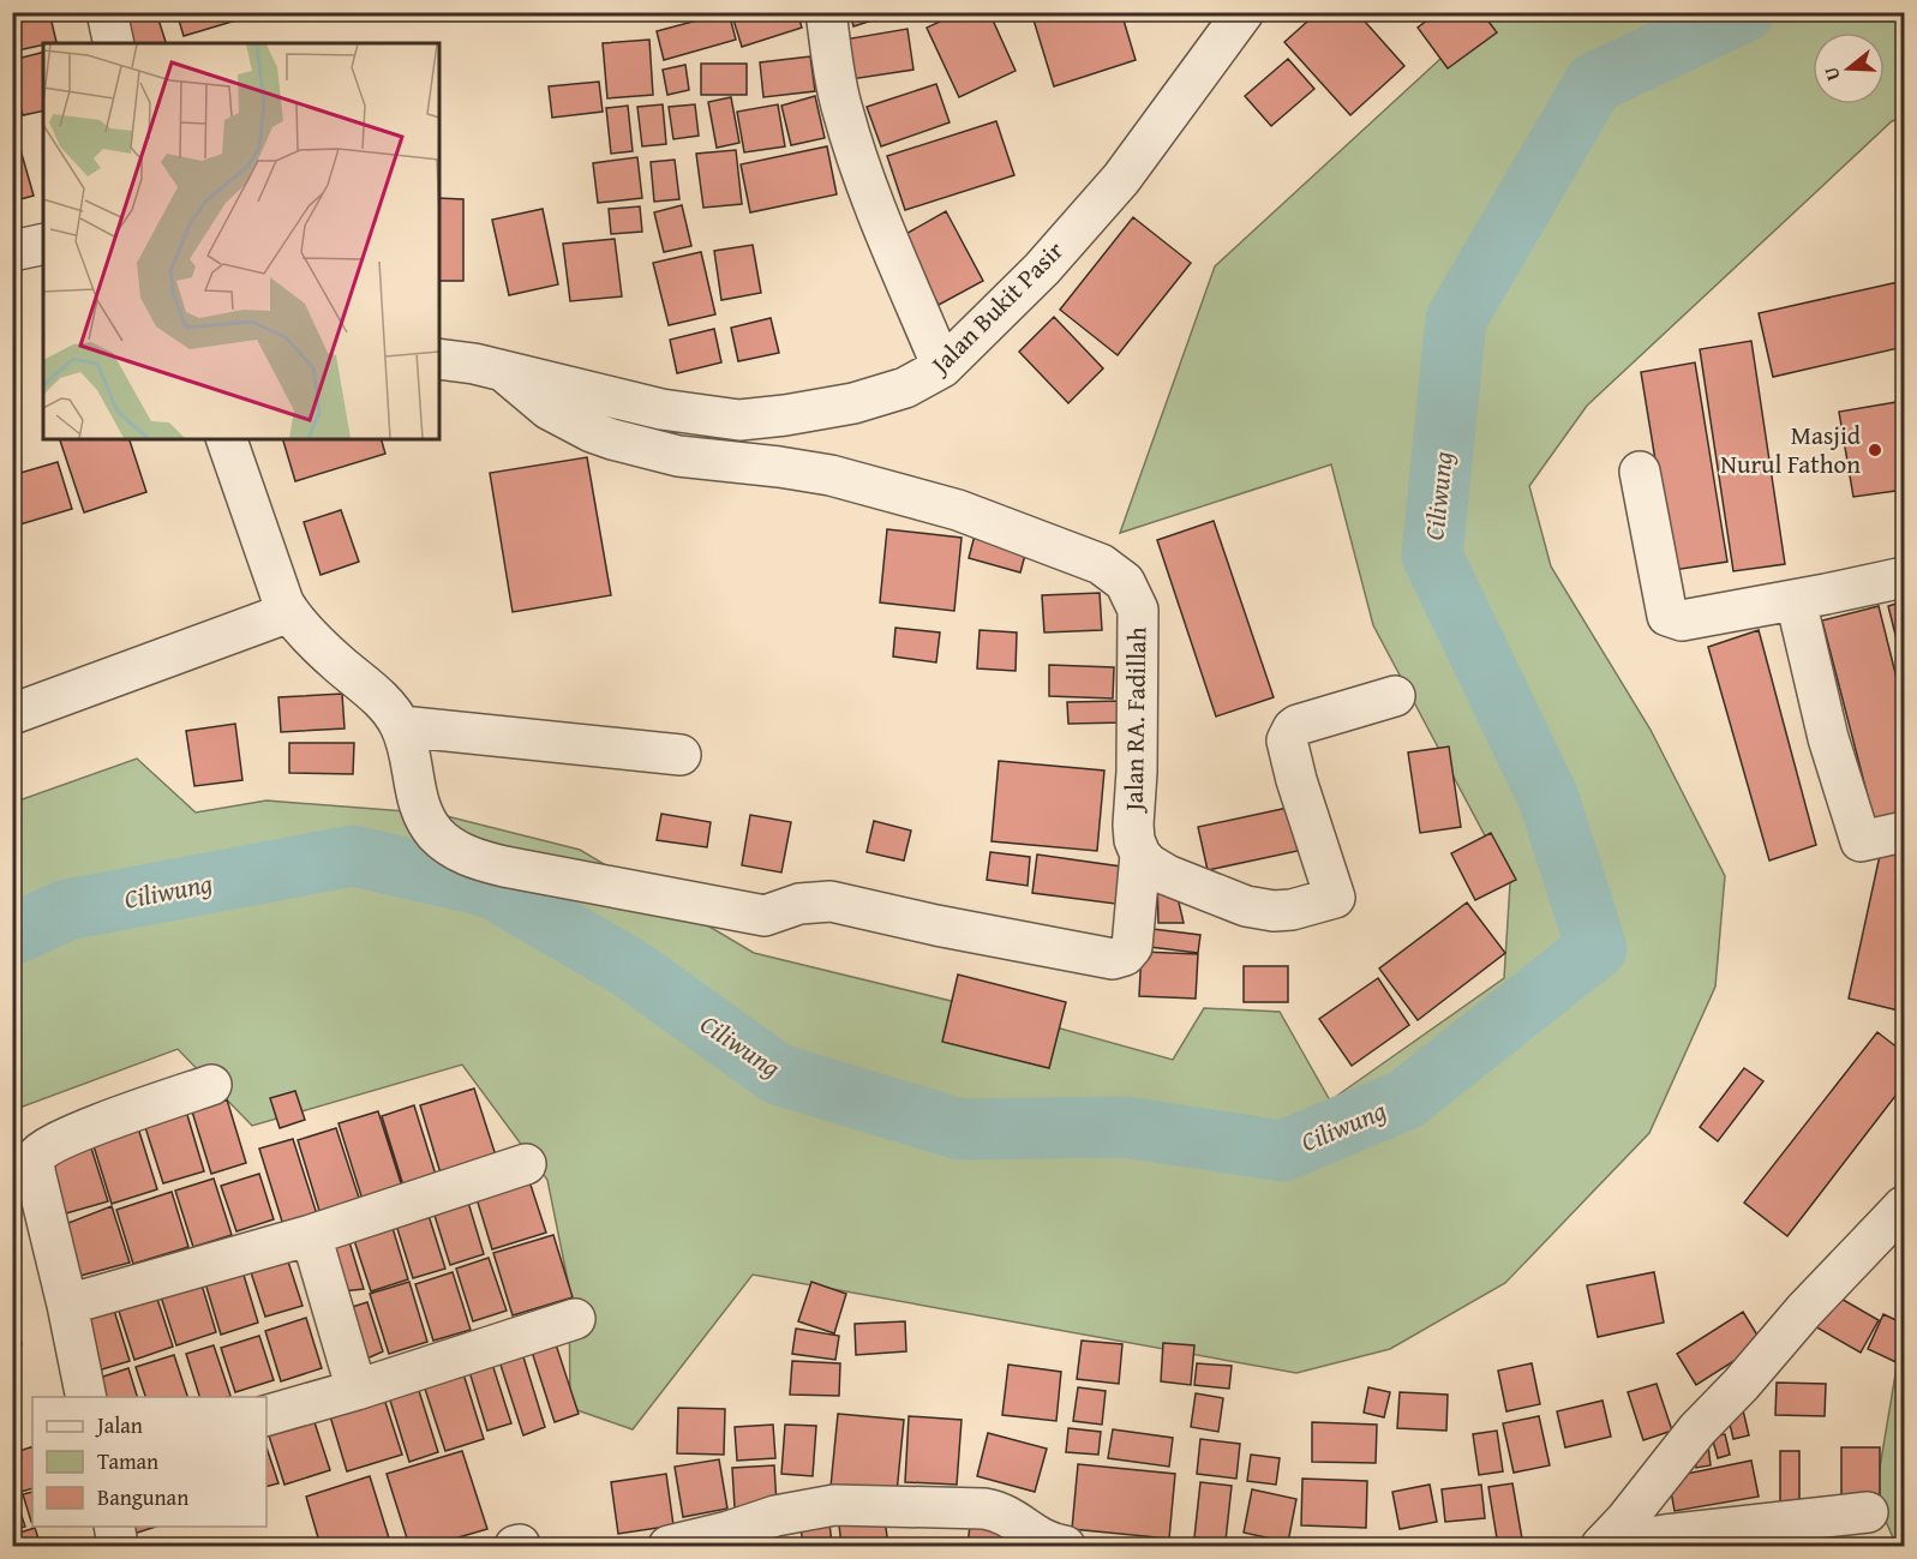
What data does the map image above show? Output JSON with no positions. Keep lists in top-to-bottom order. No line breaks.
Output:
{"streets":{"street":["Jalan Bukit Pasir","Jalan RA. Fadillah"]},"crossings":[["Jalan Bukit Pasir","Jalan RA. Fadillah"]],"water":["Ciliwung"],"places":["Masjid Nurul Fathon"],"legend":["Jalan","Taman","Bangunan"],"north":"left"}
